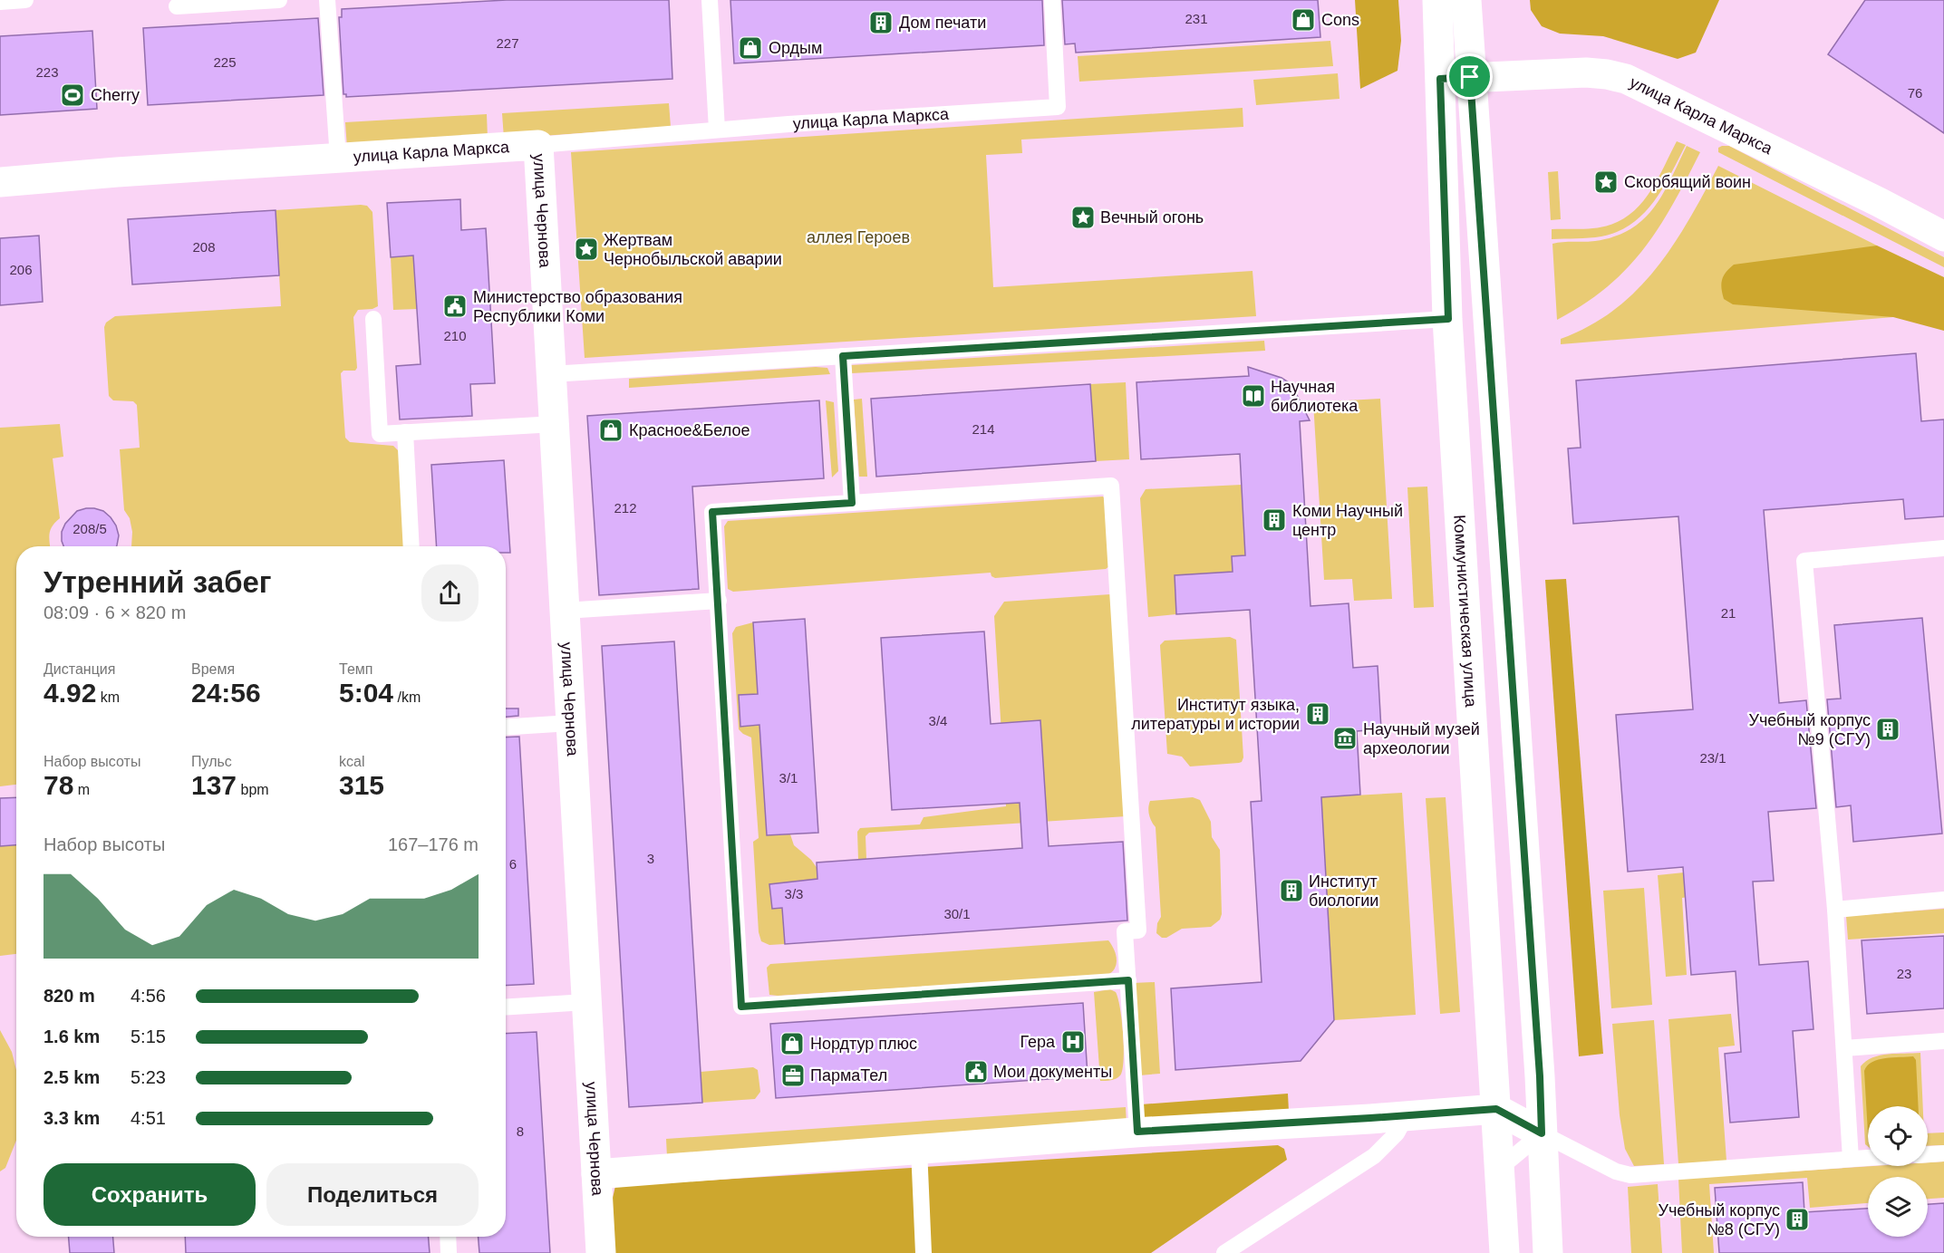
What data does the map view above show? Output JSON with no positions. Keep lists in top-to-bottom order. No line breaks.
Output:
{"streets":{"street":["улица Карла Маркса","улица Чернова","Коммунистическая улица"]},"crossings":[["улица Карла Маркса","улица Чернова"],["улица Карла Маркса","Коммунистическая улица"]],"parks":["аллея Героев"],"places":{"shop":["Cons","Ордым","Красное&Белое","Нордтур плюс"],"building":["Дом печати","Коми Научный центр","Институт языка, литературы и истории","Учебный корпус №9 (СГУ)","Институт биологии","Учебный корпус №8 (СГУ)"],"sports":["Cherry"],"place":["Скорбящий воин","Вечный огонь","Жертвам Чернобыльской аварии"],"public building":["Министерство образования Республики Коми","Мои документы"],"library":["Научная библиотека"],"museum":["Научный музей археологии"],"hospital":["Гера"],"office":["ПармаТел"]},"house_numbers":["231","227","225","223","76","208","206","210","214","212","208/5","21","3/4","23/1","3/1","3","6","3/3","30/1","23","8"],"page":{"heading":["Утренний забег","08:09 · 6 × 820 m"],"stats":[["Дистанция","4.92 km"],["Время","24:56"],["Темп","5:04 /km"],["Набор высоты","78 m"],["Пульс","137 bpm"],["kcal","315"]],"chart":["Набор высоты","167–176 m"],"list":[{"name":"820 m","note":"4:56"},{"name":"1.6 km","note":"5:15"},{"name":"2.5 km","note":"5:23"},{"name":"3.3 km","note":"4:51"}],"buttons":["Сохранить","Поделиться"]}}
